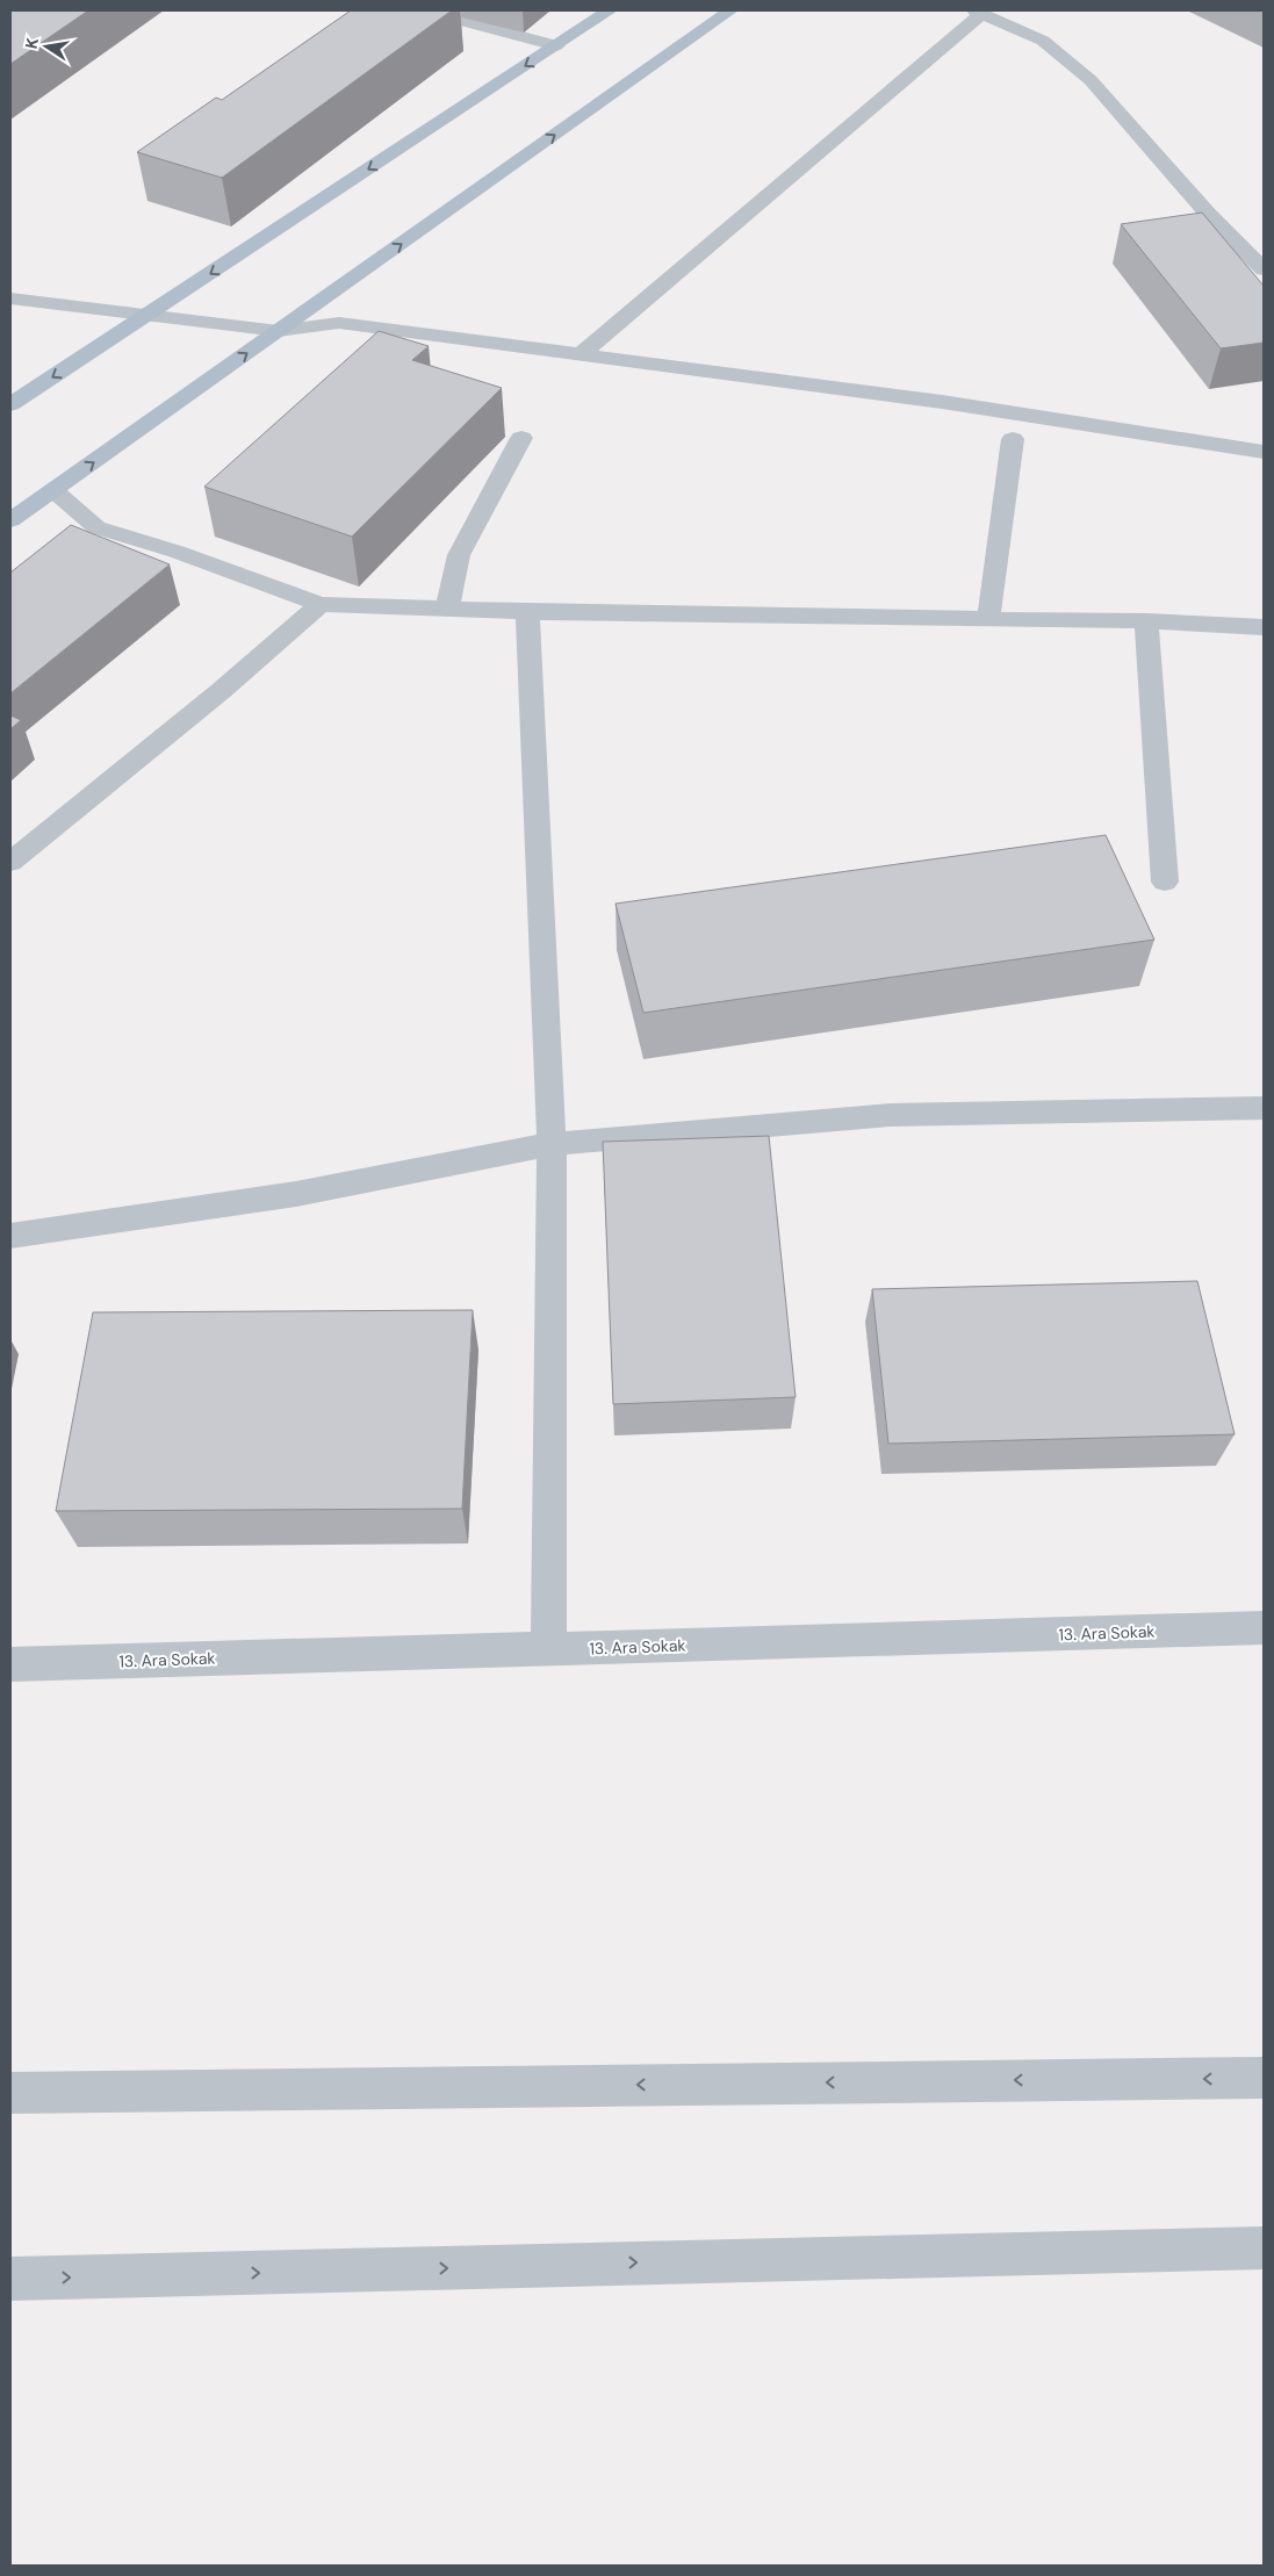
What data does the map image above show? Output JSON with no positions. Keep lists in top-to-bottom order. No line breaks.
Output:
{"streets":{"street":["13. Ara Sokak"]},"north":"left"}
